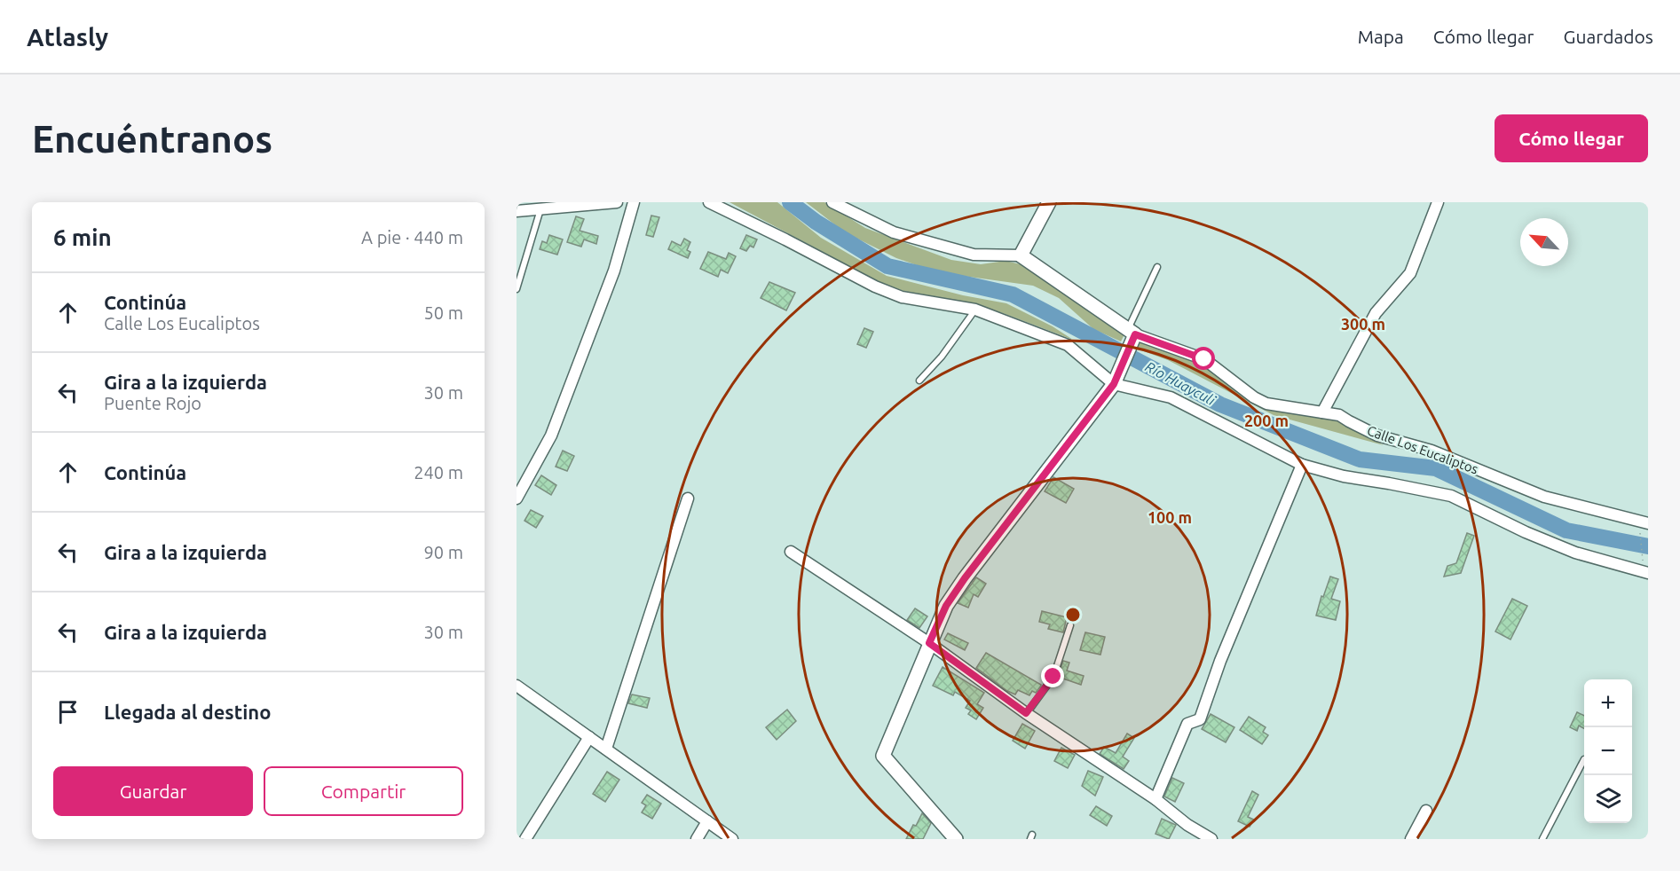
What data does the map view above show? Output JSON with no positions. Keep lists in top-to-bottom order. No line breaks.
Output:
{"streets":{"street":["Calle Los Eucaliptos"]},"water":["Río Huayculi"],"north":"top left","page":{"header":"Atlasly","nav":["Mapa","Cómo llegar","Guardados"],"buttons":["Cómo llegar",["Guardar","Compartir"]],"title":"Encuéntranos","heading":["6 min","A pie · 440 m"],"list":[["Continúa","Calle Los Eucaliptos","50 m"],["Gira a la izquierda","Puente Rojo","30 m"],["Continúa","240 m"],["Gira a la izquierda","90 m"],["Gira a la izquierda","30 m"],"Llegada al destino"],"map_buttons":["+","−"]},"rings":["300 m","200 m","100 m"]}
